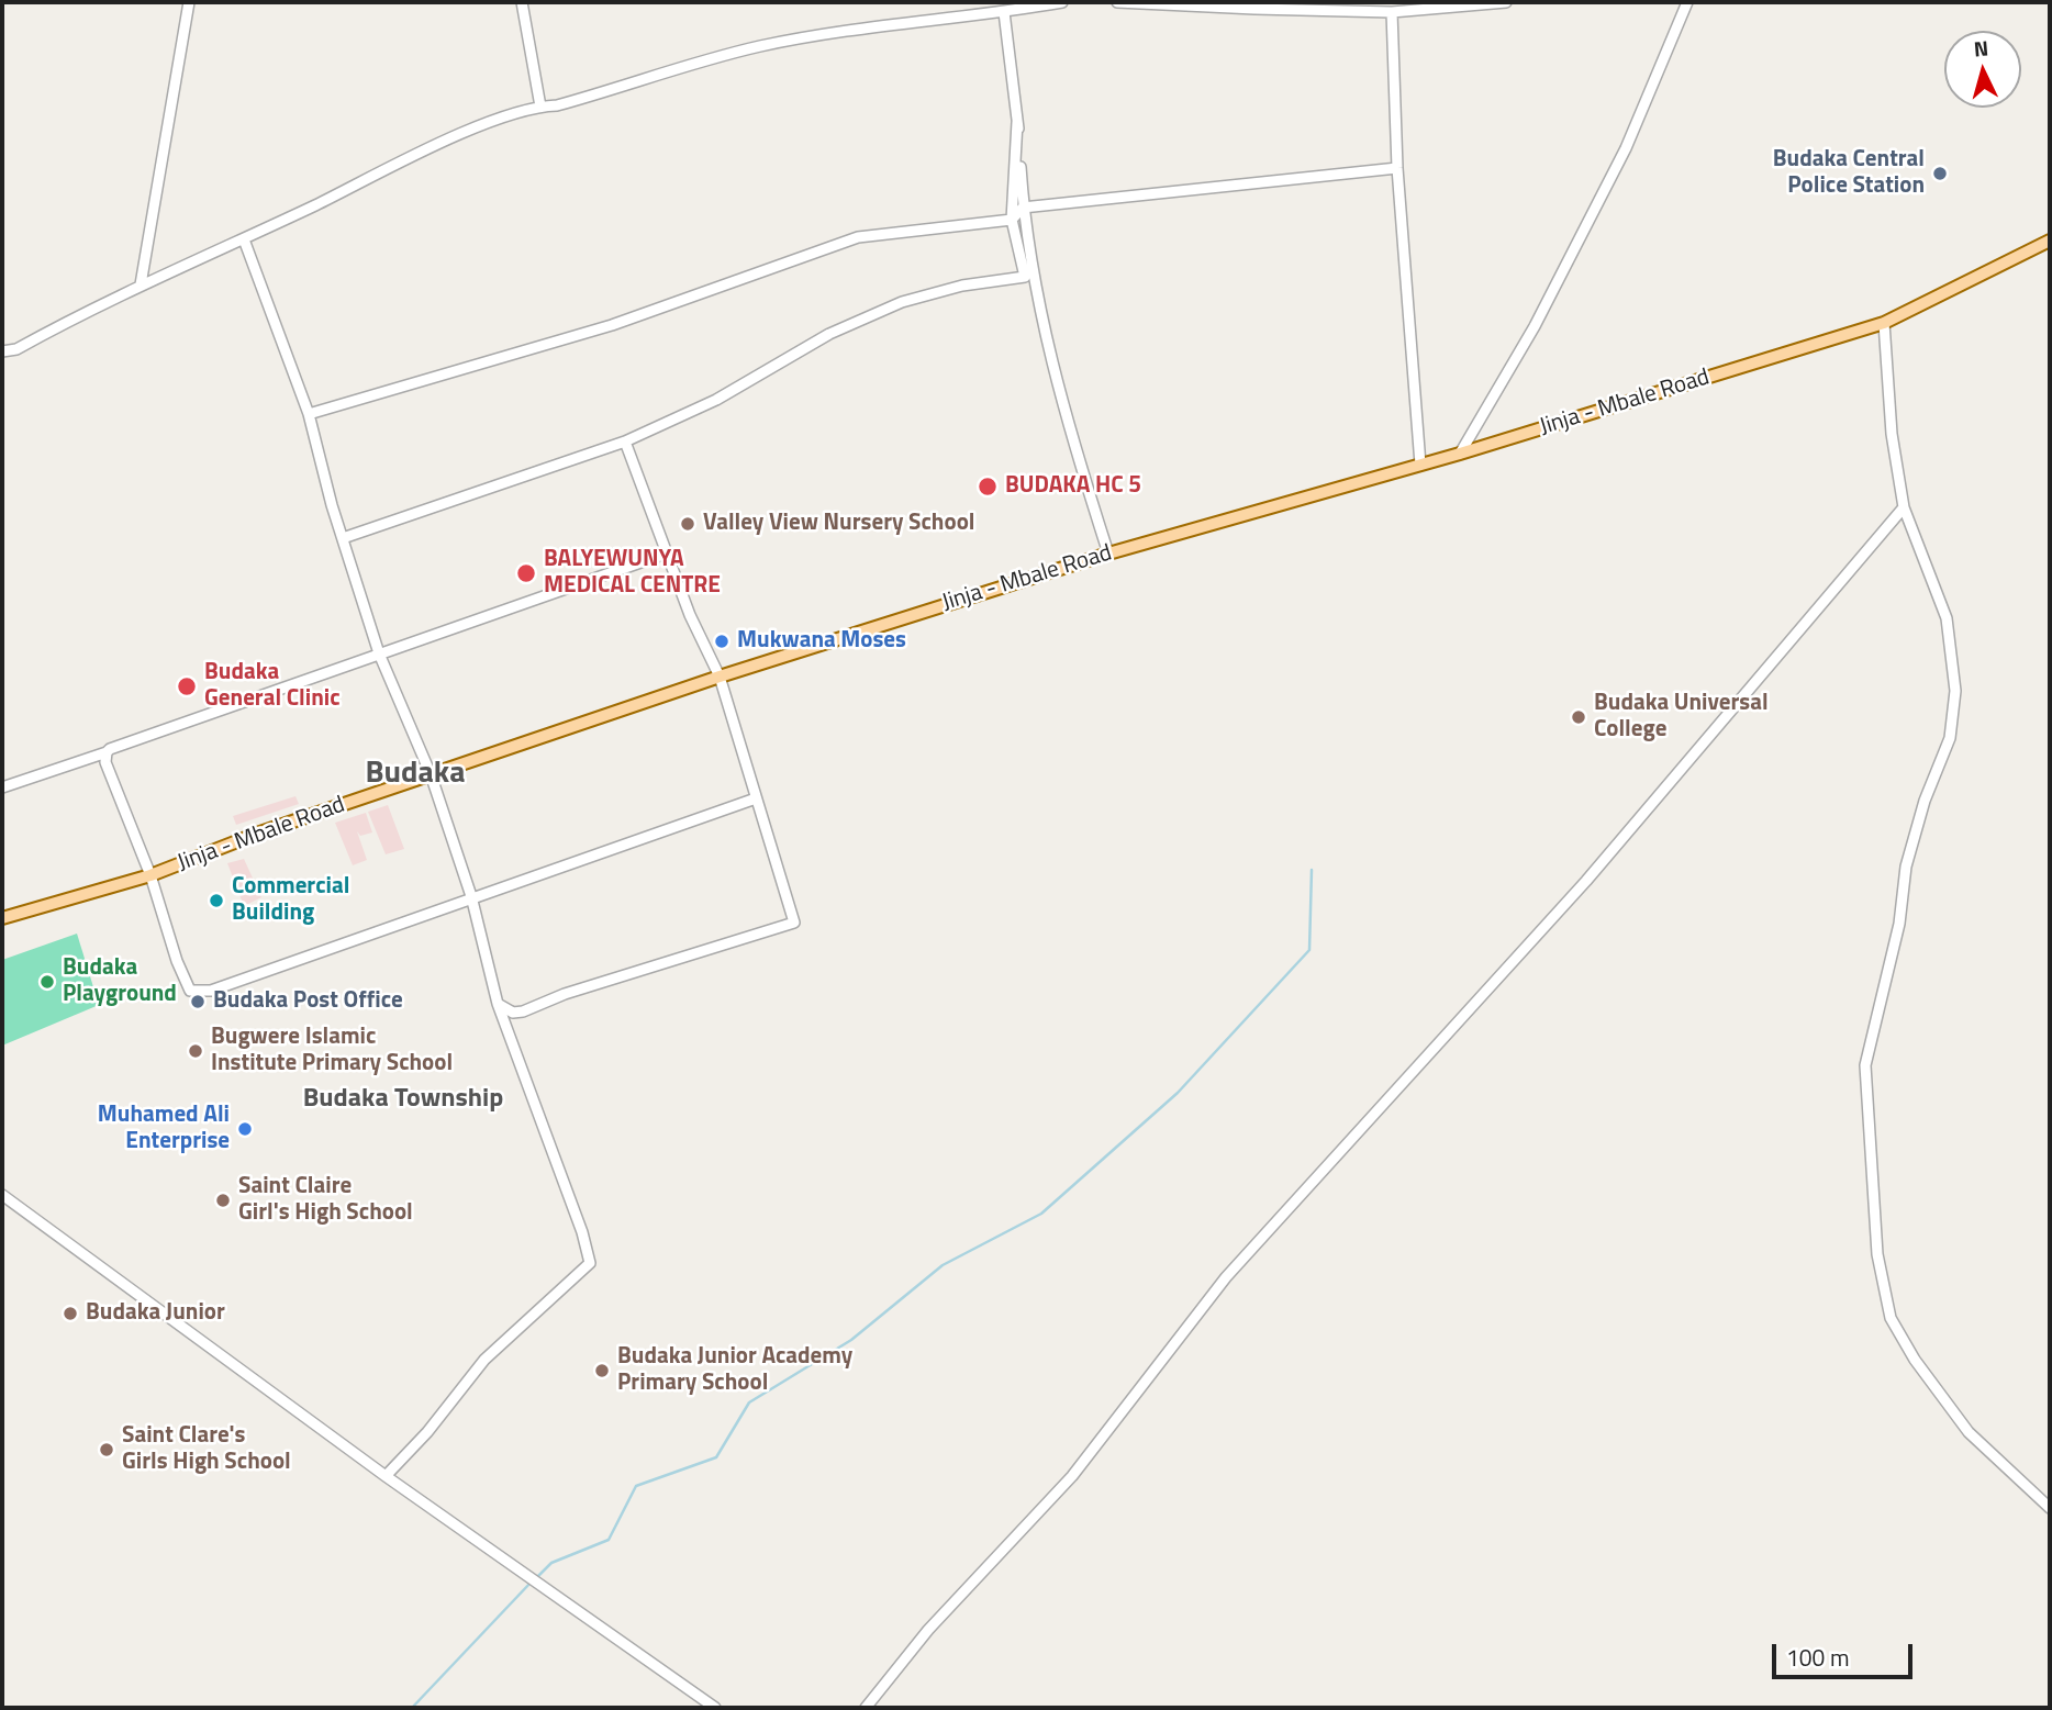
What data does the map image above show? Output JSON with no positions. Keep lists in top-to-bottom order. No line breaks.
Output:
{"streets":{"main road":["Jinja - Mbale Road"]},"districts":["Budaka","Budaka Township"],"places":["Budaka Central Police Station","BUDAKA HC 5","Valley View Nursery School","BALYEWUNYA MEDICAL CENTRE","Mukwana Moses","Budaka General Clinic","Budaka Universal College","Commercial Building","Budaka Playground","Budaka Post Office","Bugwere Islamic Institute Primary School","Muhamed Ali Enterprise","Saint Claire Girl's High School","Budaka Junior","Budaka Junior Academy Primary School","Saint Clare's Girls High School"],"scale_bar":"100 m","north":"top"}
